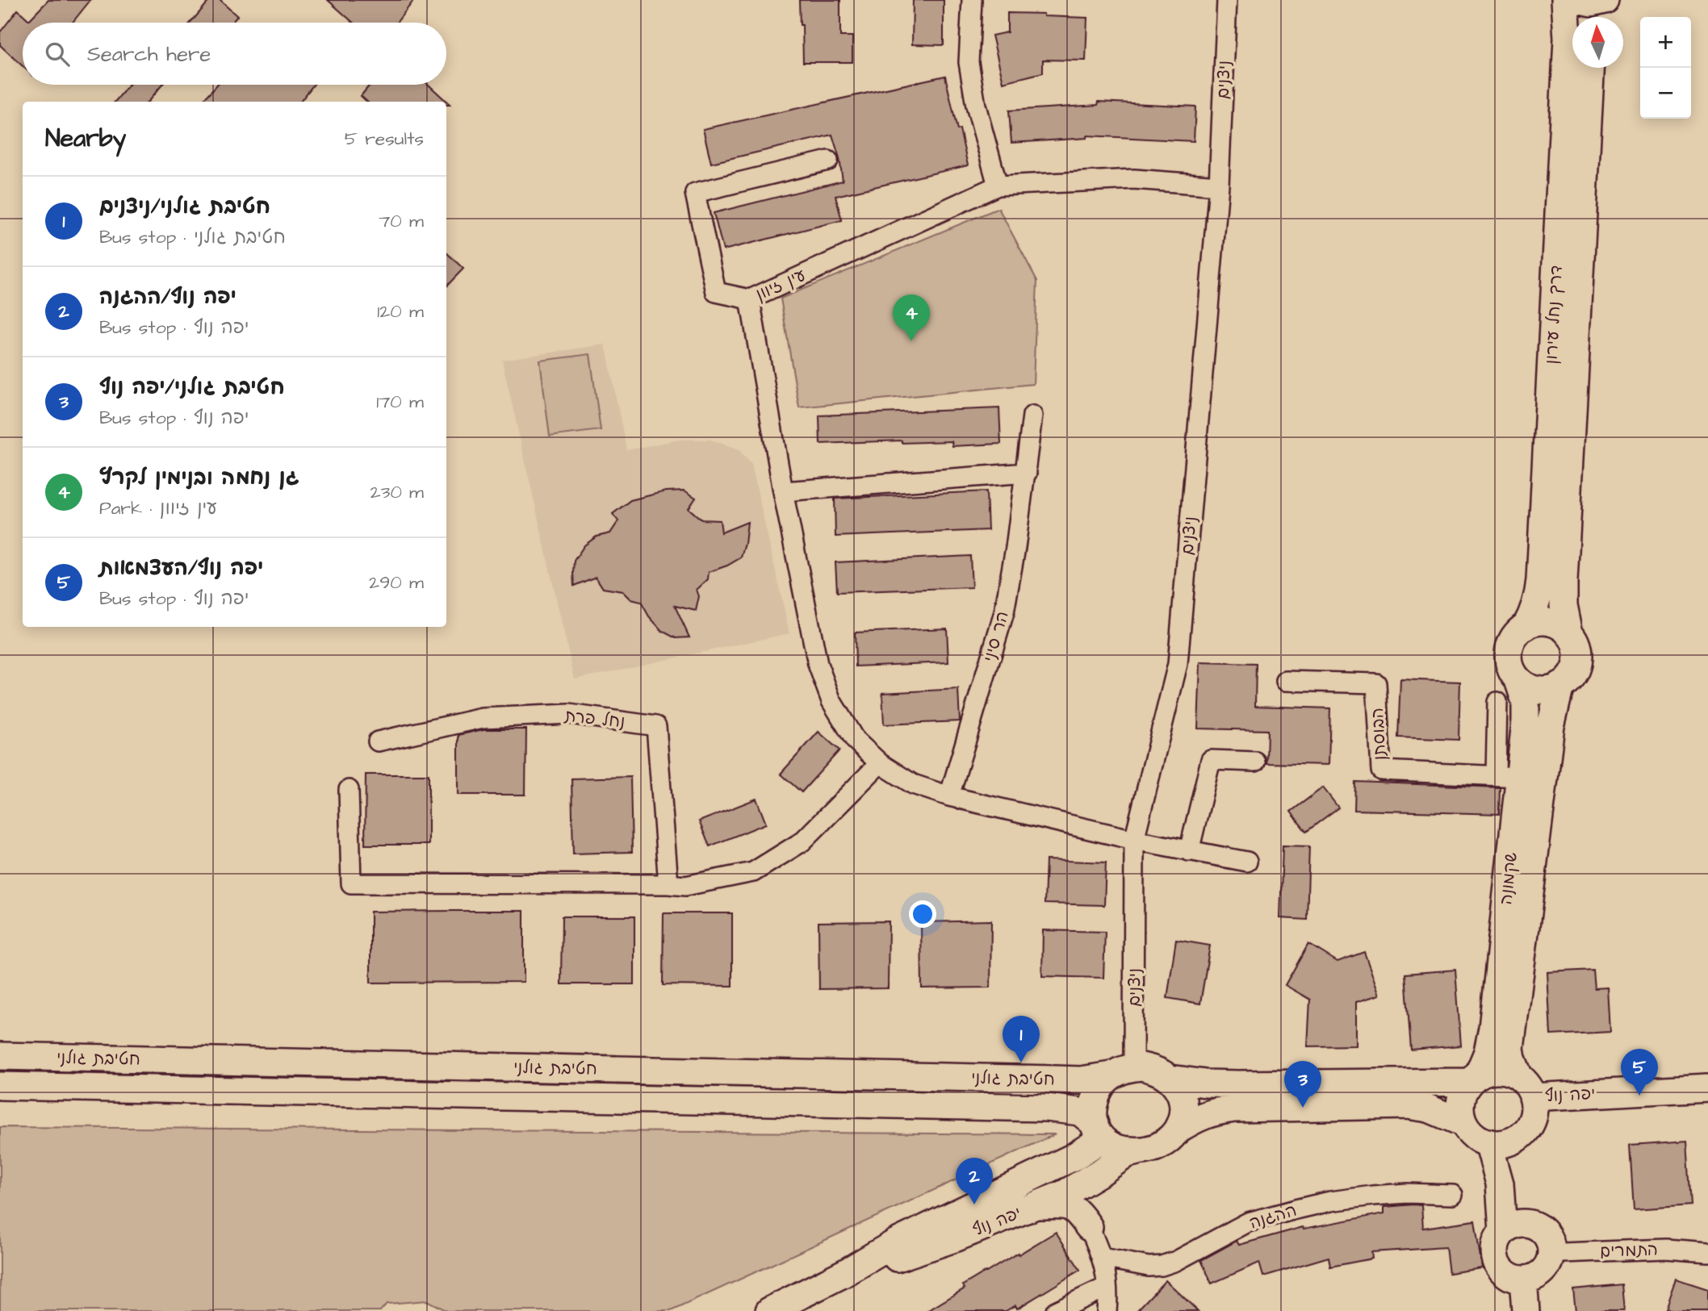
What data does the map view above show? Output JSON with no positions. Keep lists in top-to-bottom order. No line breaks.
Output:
{"streets":{"street":["ניצנים","עין זיוון","דרך נחל עירון","הר סיני","נחל פרת","הבוסתן","שקמונה","חטיבת גולני","יפה נוף","ההגנה","התמרים"]},"crossings":[["ניצנים","עין זיוון"],["ניצנים","חטיבת גולני"],["ניצנים","יפה נוף"],["דרך נחל עירון","שקמונה"],["הבוסתן","שקמונה"],["שקמונה","יפה נוף"],["חטיבת גולני","יפה נוף"]],"north":"top","page":{"map_buttons":["+","−"],"search":"Search here","heading":["Nearby","5 results"],"list":[{"mark":"1","name":"חטיבת גולני/ניצנים","note":"Bus stop · חטיבת גולני","value":"70 m"},{"mark":"2","name":"יפה נוף/ההגנה","note":"Bus stop · יפה נוף","value":"120 m"},{"mark":"3","name":"חטיבת גולני/יפה נוף","note":"Bus stop · יפה נוף","value":"170 m"},{"mark":"4","name":"גן נחמה ובנימין לקרץ","note":"Park · עין זיוון","value":"230 m"},{"mark":"5","name":"יפה נוף/העצמאות","note":"Bus stop · יפה נוף","value":"290 m"}],"pins":["4","1","5","3","2"]}}
